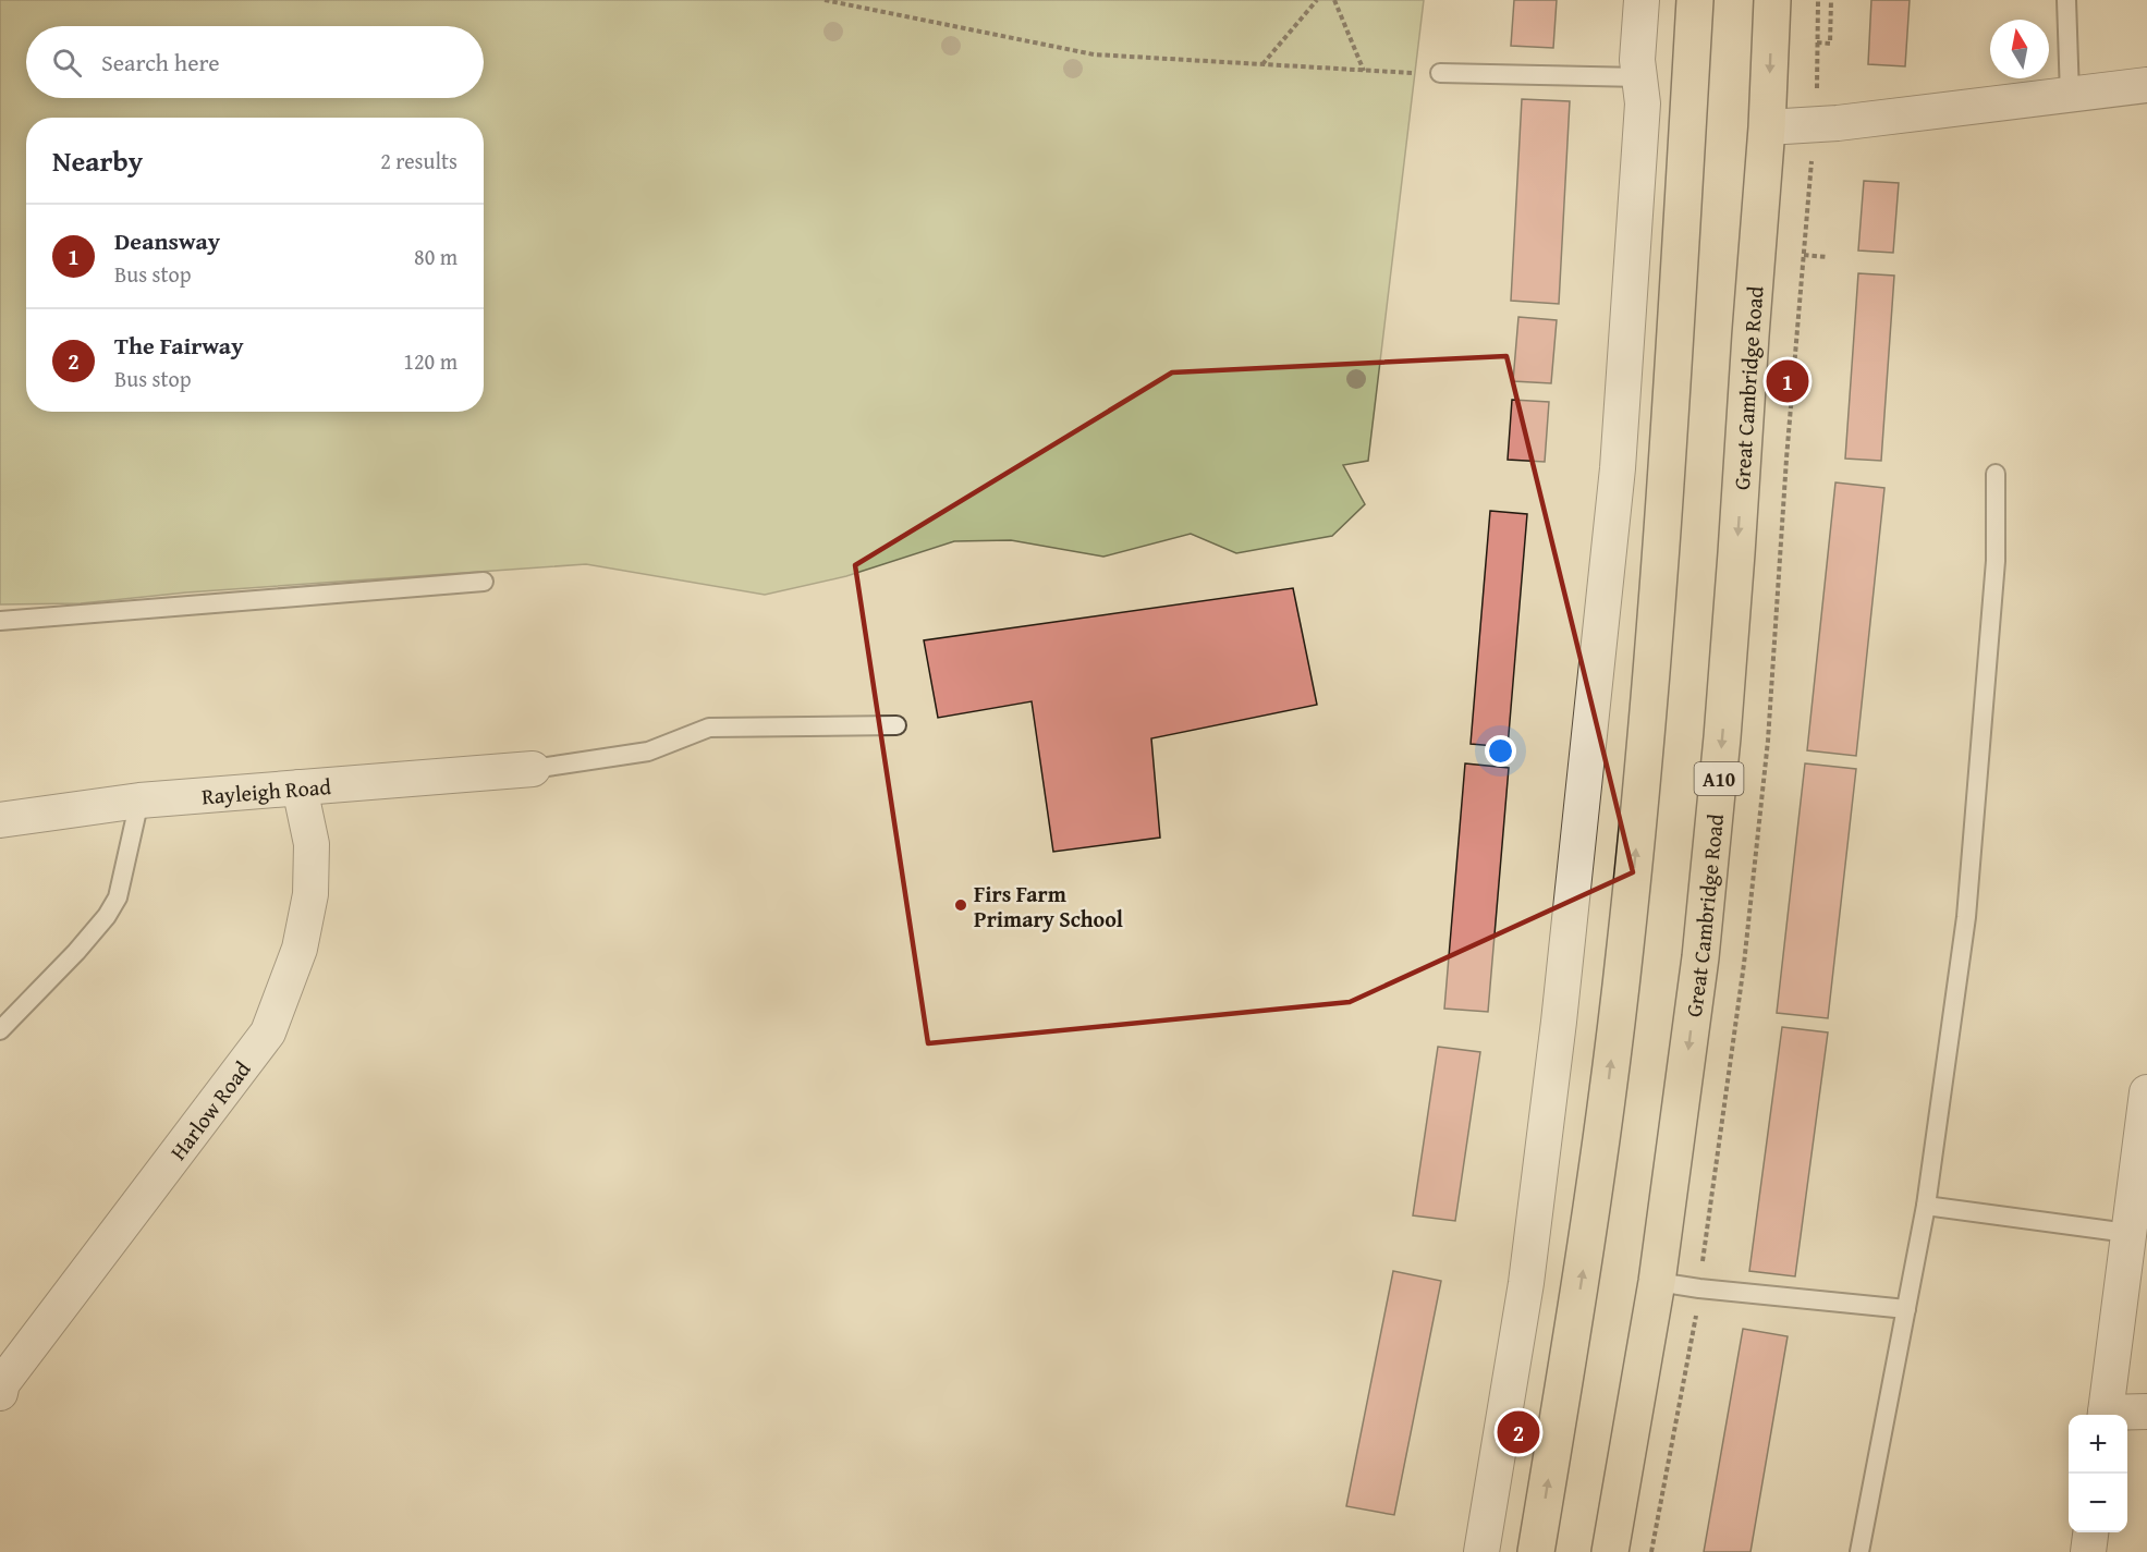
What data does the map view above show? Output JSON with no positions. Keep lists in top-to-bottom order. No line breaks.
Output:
{"streets":{"highway":["Great Cambridge Road","A10"],"street":["Rayleigh Road","Harlow Road"]},"crossings":[["Rayleigh Road","Harlow Road"]],"places":["Firs Farm Primary School"],"north":"top","page":{"search":"Search here","heading":["Nearby","2 results"],"list":[{"mark":"1","name":"Deansway","note":"Bus stop","value":"80 m"},{"mark":"2","name":"The Fairway","note":"Bus stop","value":"120 m"}],"pins":["1","2"],"map_buttons":["+","−"]}}
